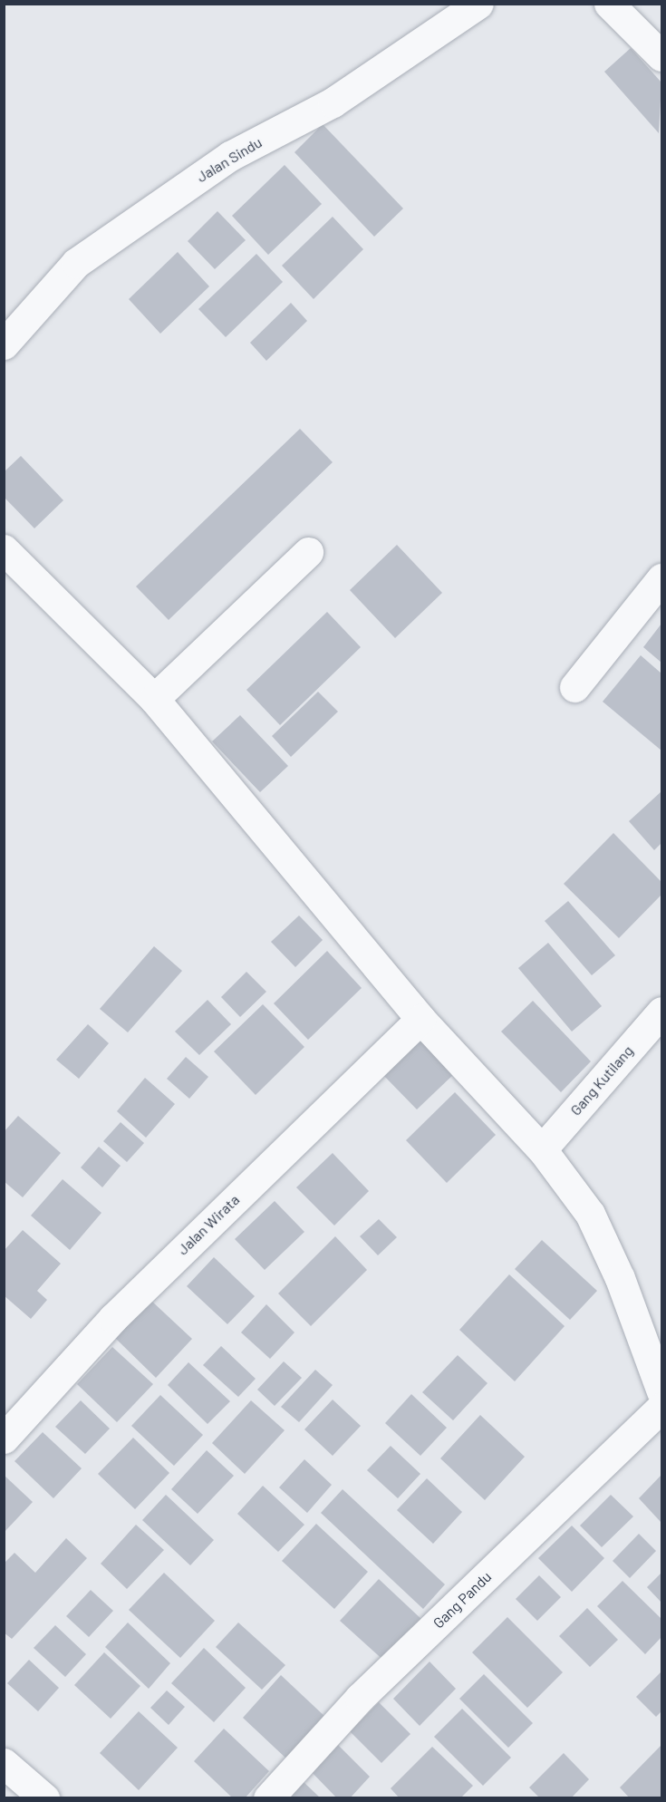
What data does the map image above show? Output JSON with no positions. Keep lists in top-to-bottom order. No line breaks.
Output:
{"streets":{"street":["Jalan Sindu","Gang Kutilang","Jalan Wirata","Gang Pandu"]}}
